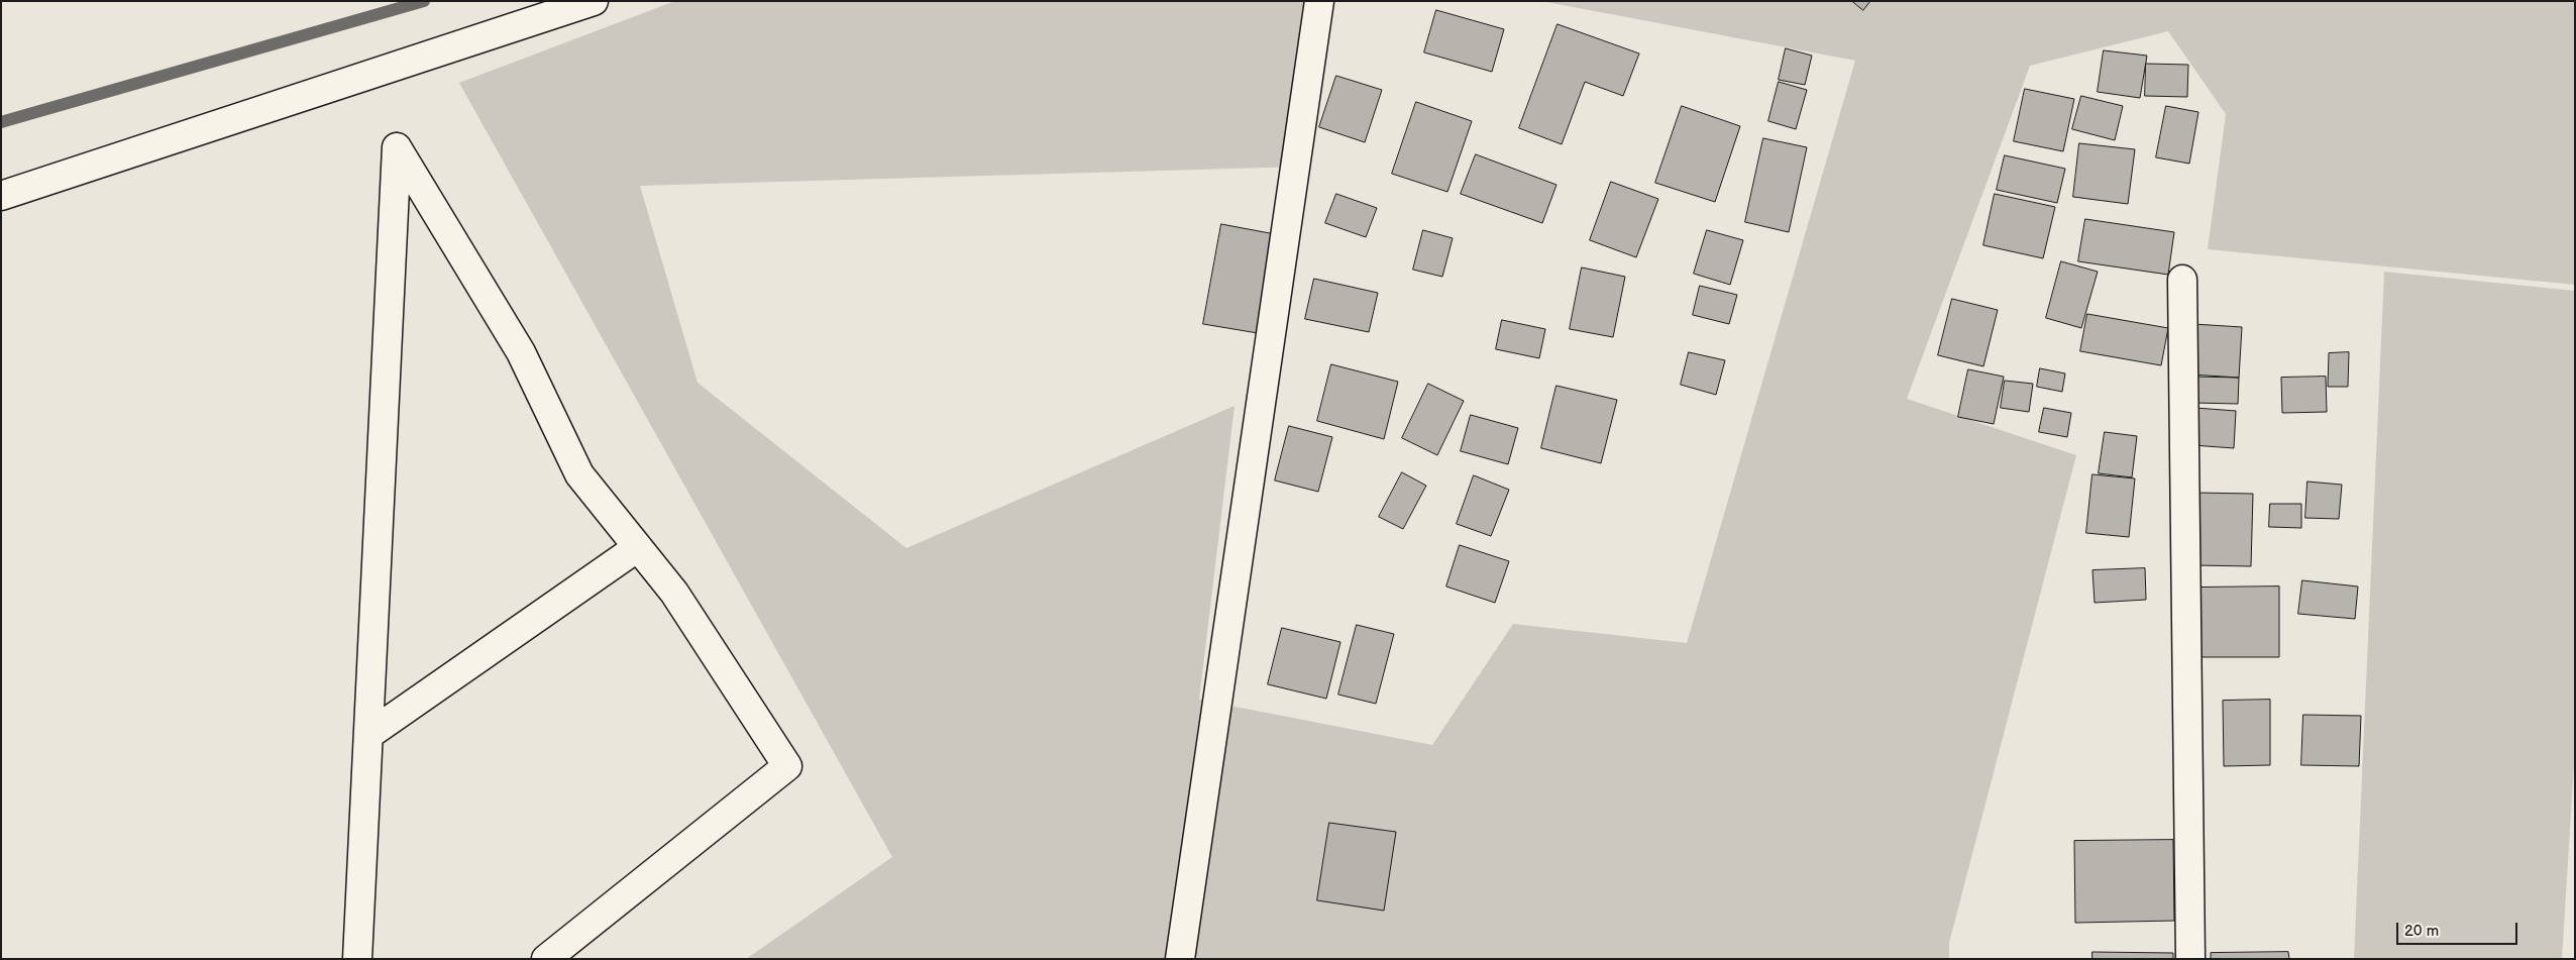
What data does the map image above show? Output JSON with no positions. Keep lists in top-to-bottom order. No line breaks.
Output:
{"scale_bar":"20 m"}
